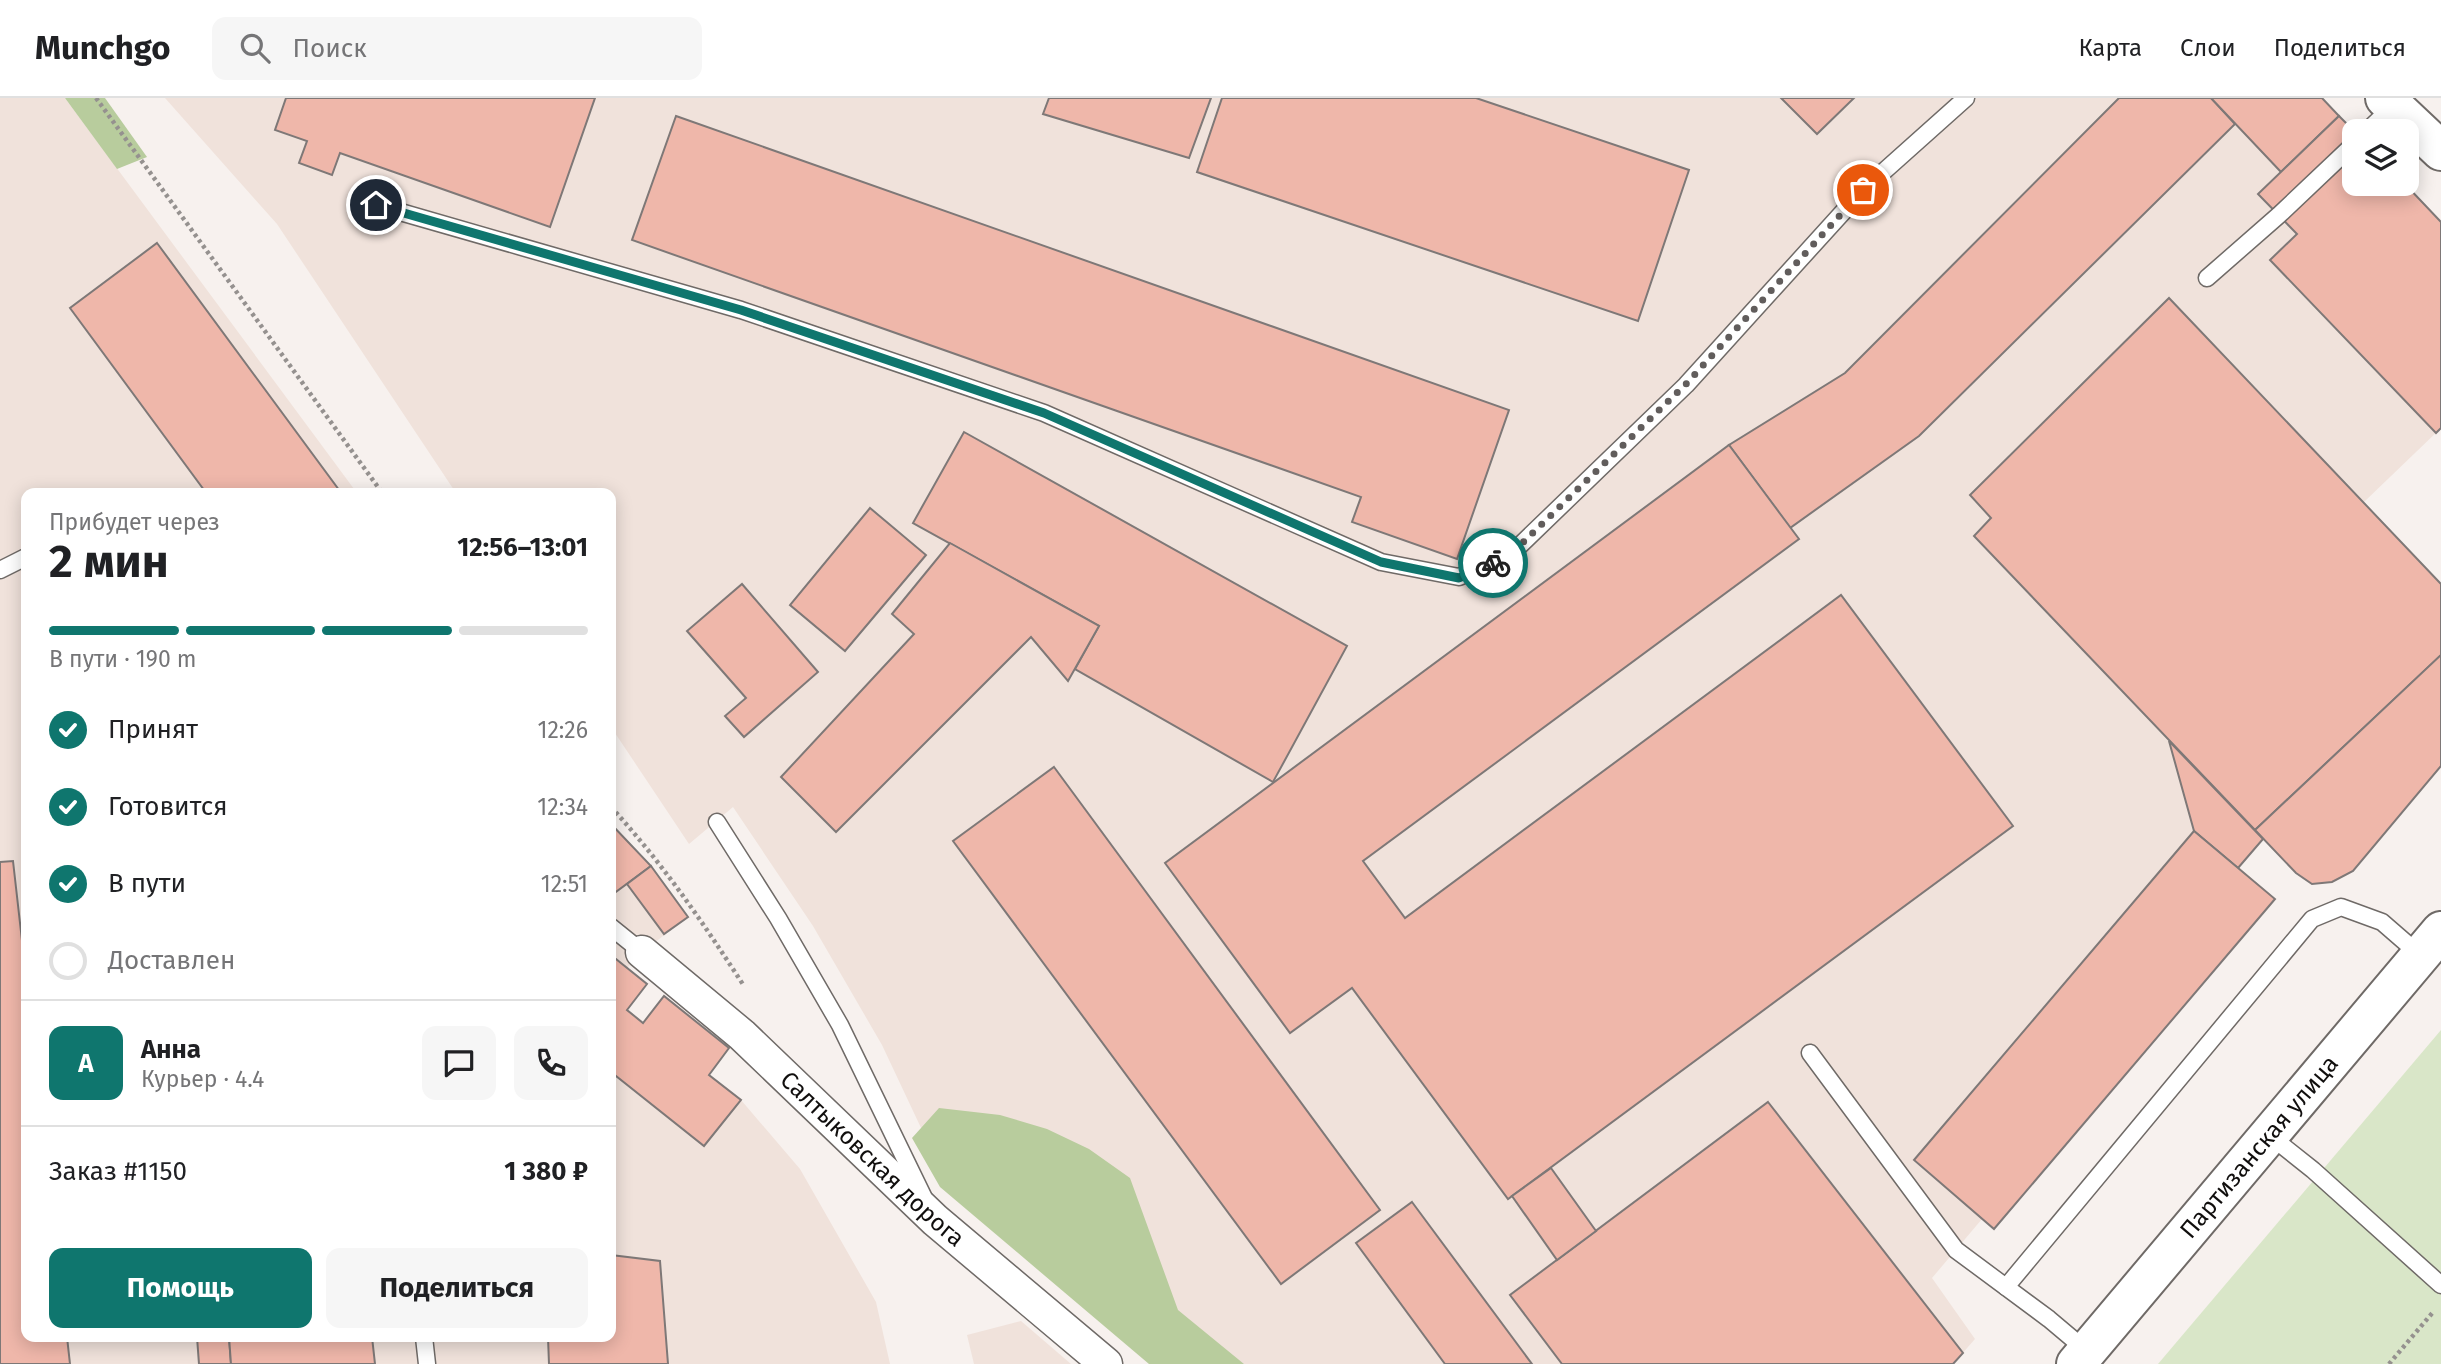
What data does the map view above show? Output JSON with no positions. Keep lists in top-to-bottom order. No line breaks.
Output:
{"streets":{"street":["Партизанская улица","Салтыковская дорога"]},"page":{"header":"Munchgo","search":"Поиск","nav":["Карта","Слои","Поделиться"],"heading":["2 мин","Прибудет через","12:56–13:01"],"panel":["Анна","Курьер · 4.4","Заказ #1150","1 380 ₽"],"bar":"В пути · 190 m","list":[["Принят","12:26"],["Готовится","12:34"],["В пути","12:51"],"Доставлен"],"round":"А","buttons":["Помощь","Поделиться"]}}
